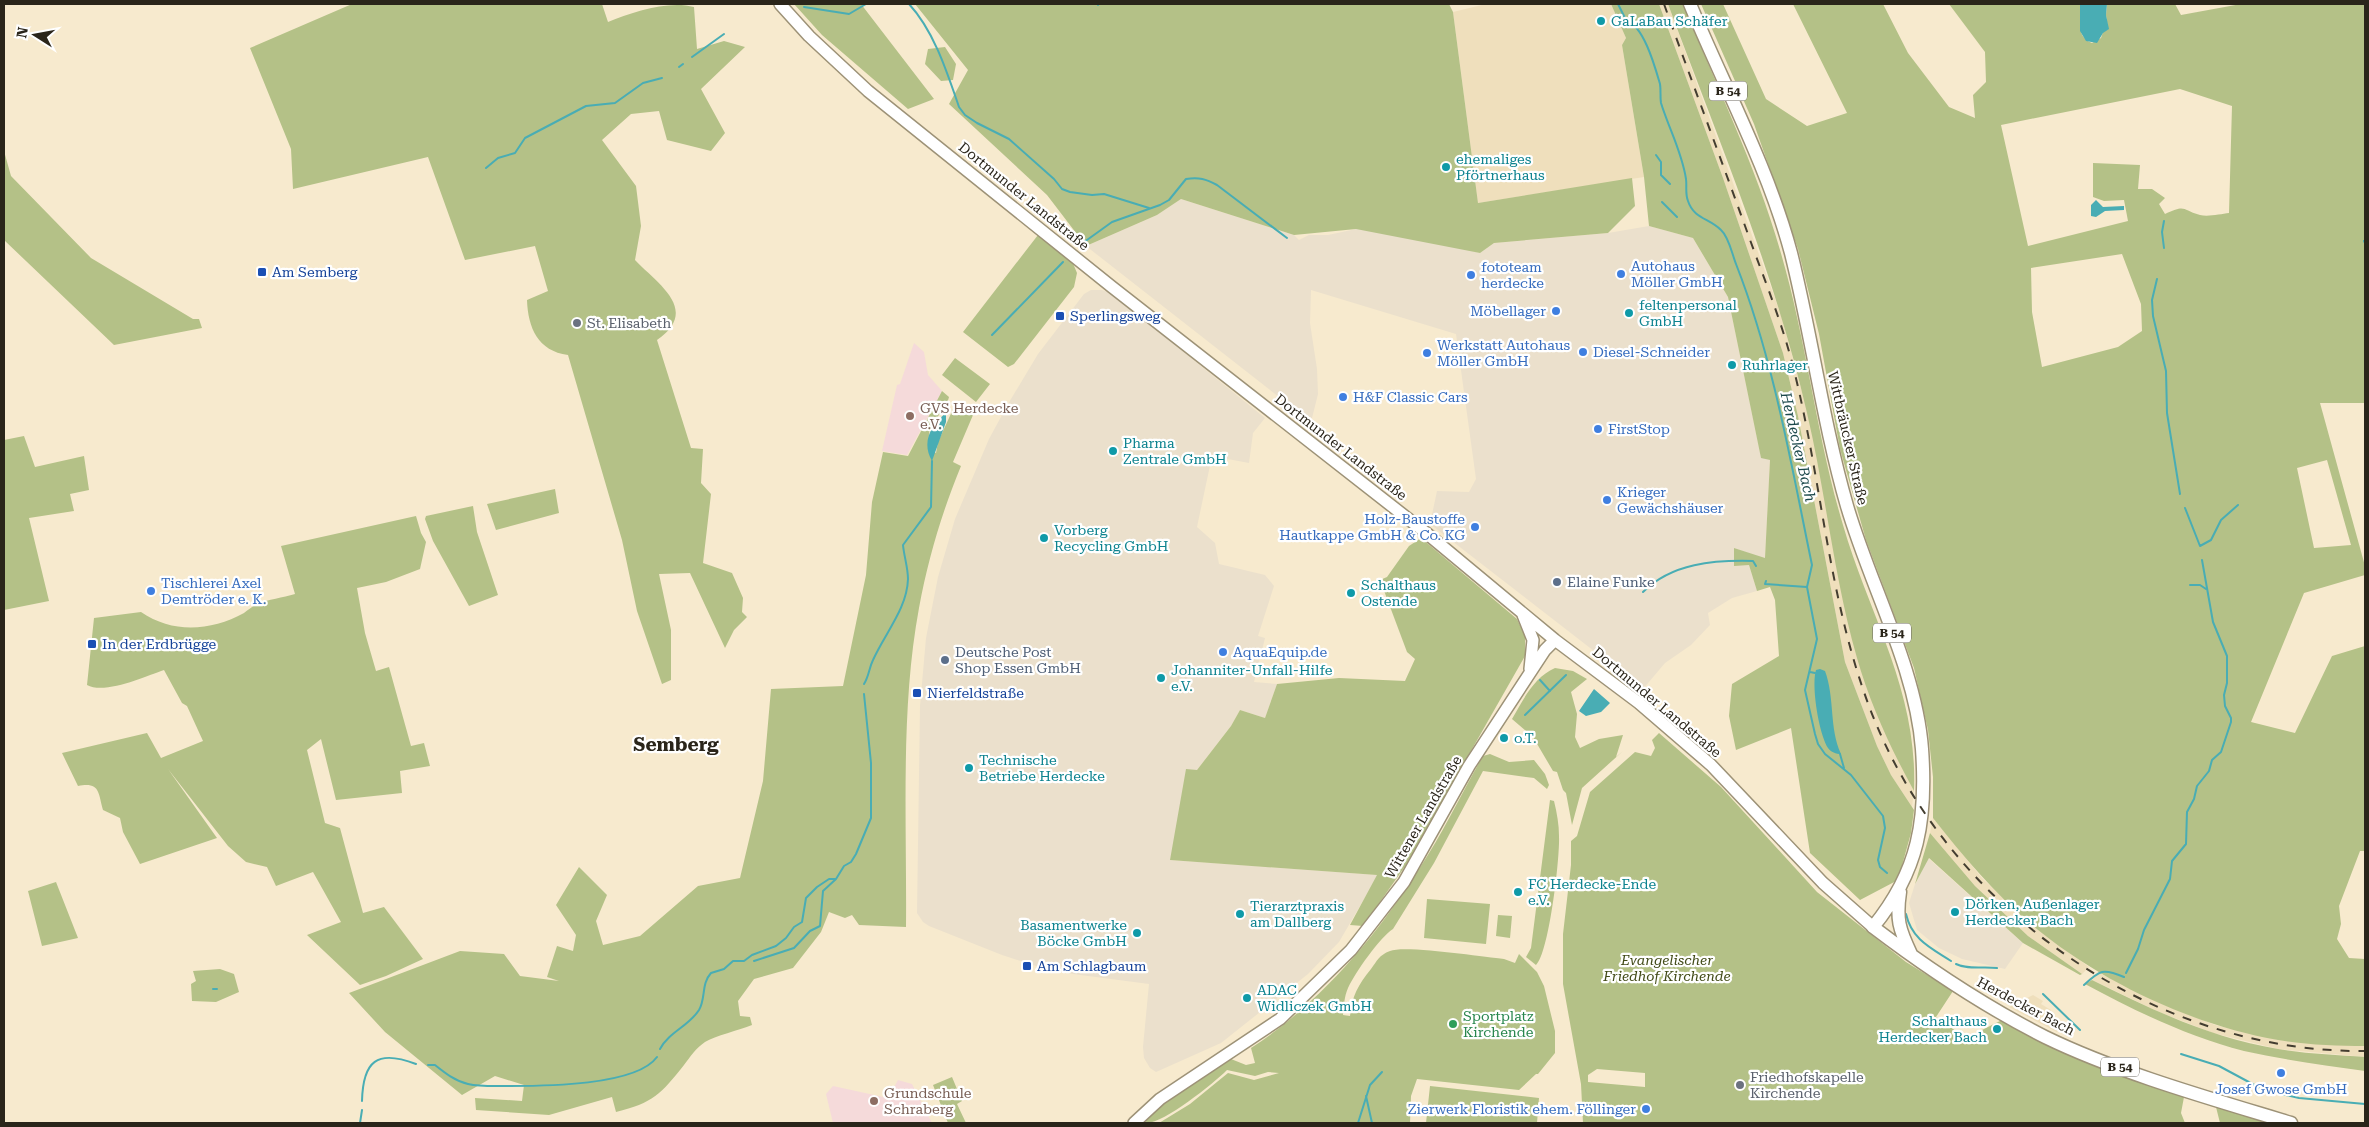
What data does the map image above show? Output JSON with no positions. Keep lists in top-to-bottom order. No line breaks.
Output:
{"streets":{"main road":["B 54","Dortmunder Landstraße","Wittbräucker Straße","Wittener Landstraße","Herdecker Bach"]},"crossings":[["Dortmunder Landstraße","Wittbräucker Straße"],["Dortmunder Landstraße","Wittener Landstraße"],["Dortmunder Landstraße","Herdecker Bach"],["Wittbräucker Straße","Herdecker Bach"]],"districts":["Semberg"],"water":["Herdecker Bach"],"parks":["Evangelischer Friedhof Kirchende"],"places":{"other":["GaLaBau Schäfer","ehemaliges Pförtnerhaus","Autohaus Möller GmbH","fototeam herdecke","Möbellager","feltenpersonal GmbH","St. Elisabeth","Diesel-Schneider","Werkstatt Autohaus Möller GmbH","Ruhrlager","H&F Classic Cars","GVS Herdecke e.V.","FirstStop","Pharma Zentrale GmbH","Krieger Gewächshäuser","Holz-Baustoffe Hautkappe GmbH & Co. KG","Vorberg Recycling GmbH","Elaine Funke","Tischlerei Axel Demtröder e. K.","Schalthaus Ostende","AquaEquip.de","Deutsche Post Shop Essen GmbH","Johanniter-Unfall-Hilfe e.V.","o.T.","Technische Betriebe Herdecke","FC Herdecke-Ende e.V.","Dörken, Außenlager Herdecker Bach","Tierarztpraxis am Dallberg","Basamentwerke Böcke GmbH","ADAC Widliczek GmbH","Sportplatz Kirchende","Schalthaus Herdecker Bach","Josef Gwose GmbH","Friedhofskapelle Kirchende","Grundschule Schraberg","Zierwerk Floristik ehem. Föllinger"],"transit":["Am Semberg","Sperlingsweg","In der Erdbrügge","Nierfeldstraße","Am Schlagbaum"]},"north":"left"}
